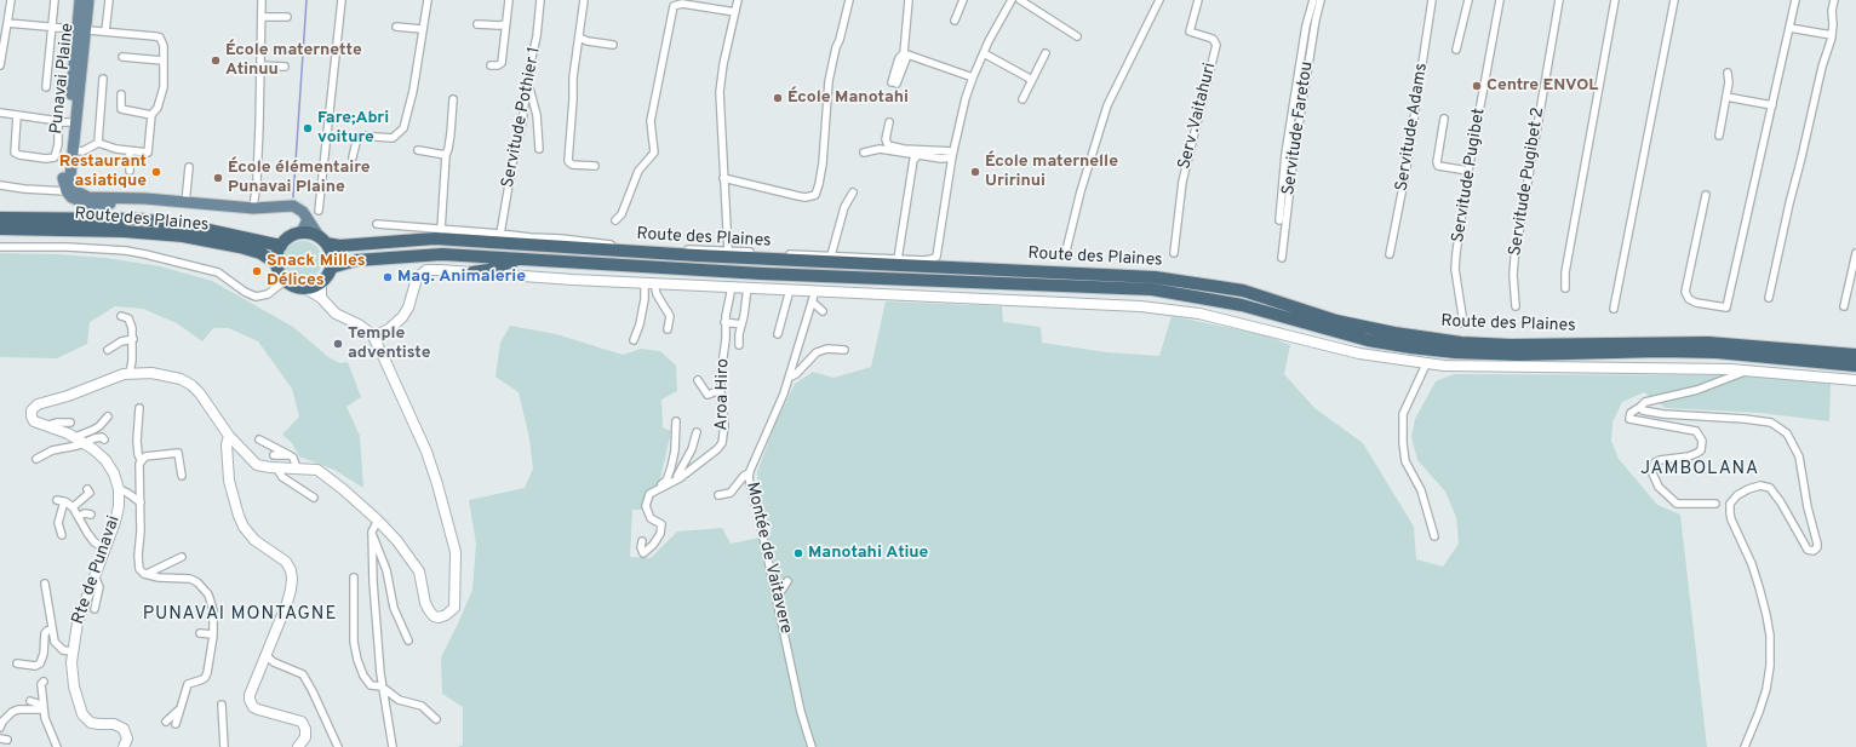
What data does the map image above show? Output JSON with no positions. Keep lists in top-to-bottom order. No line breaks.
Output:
{"streets":{"highway":["Route des Plaines"],"main road":["Punavai Plaine","Rte de Punavai"],"street":["Serv .Vaitahuri","Servitude Pothier 1","Servitude Adams","Servitude Faretou","Servitude Pugibet","Servitude Pugibet 2","Aroa Hiro","Montée de Vaitavere"]},"crossings":[["Route des Plaines","Rte de Punavai"]],"districts":["JAMBOLANA","PUNAVAI MONTAGNE"],"places":["École maternette Atinuu","Centre ENVOL","École Manotahi","Fare;Abri voiture","Restaurant asiatique","École maternelle Uririnui","École élémentaire Punavai Plaine","Snack Milles Délices","Mag. Animalerie","Temple adventiste","Manotahi Atiue"]}
